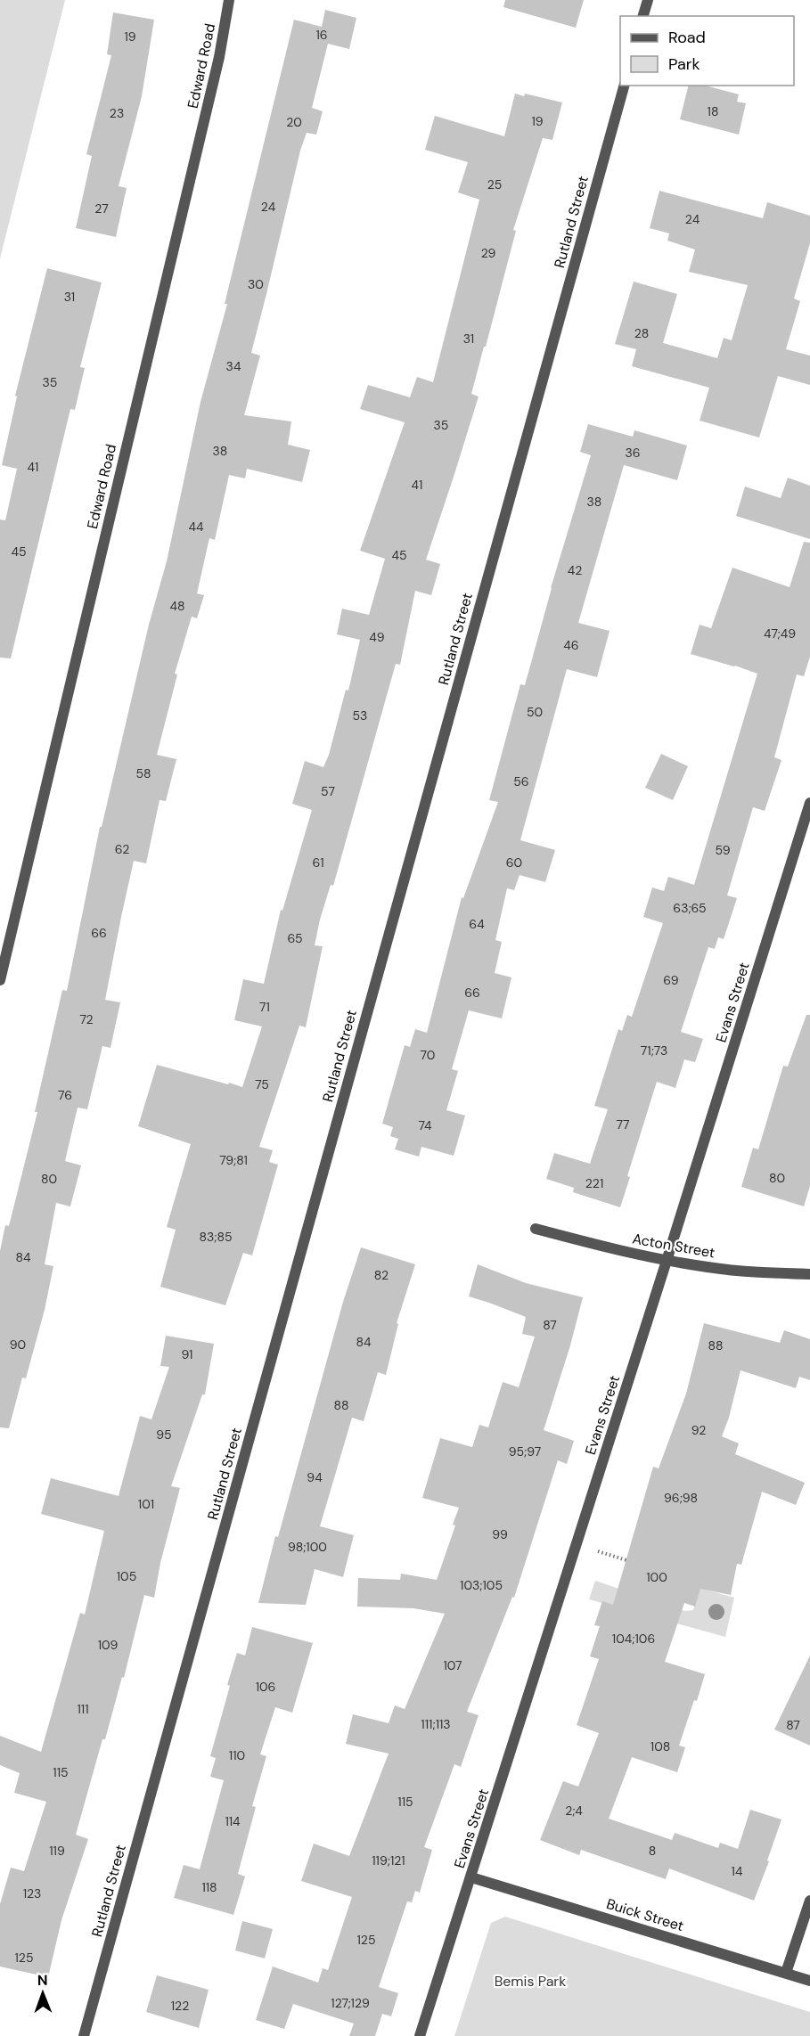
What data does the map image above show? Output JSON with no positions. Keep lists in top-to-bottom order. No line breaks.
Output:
{"streets":{"street":["Edward Road","Rutland Street","Evans Street","Acton Street","Buick Street"]},"crossings":[["Evans Street","Acton Street"],["Evans Street","Buick Street"]],"parks":["Bemis Park"],"house_numbers":["16","19","18","23","19","20","25","24","27","24","29","30","31","28","31","34","35","35","38","36","41","41","38","44","45","45","42","48","47;49","49","46","50","53","58","56","57","62","59","61","60","63;65","64","66","65","69","66","71","72","71;73","70","75","76","77","74","79;81","80","80","221","83;85","84","82","87","84","90","88","91","88","92","95","95;97","94","96;98","101","99","98;100","105","100","103;105","104;106","109","107","106","111","111;113","87","108","110","115","115","2;4","114","119","8","119;121","14","118","123","125","125","127;129","122"],"legend":["Road","Park"],"north":"top"}
